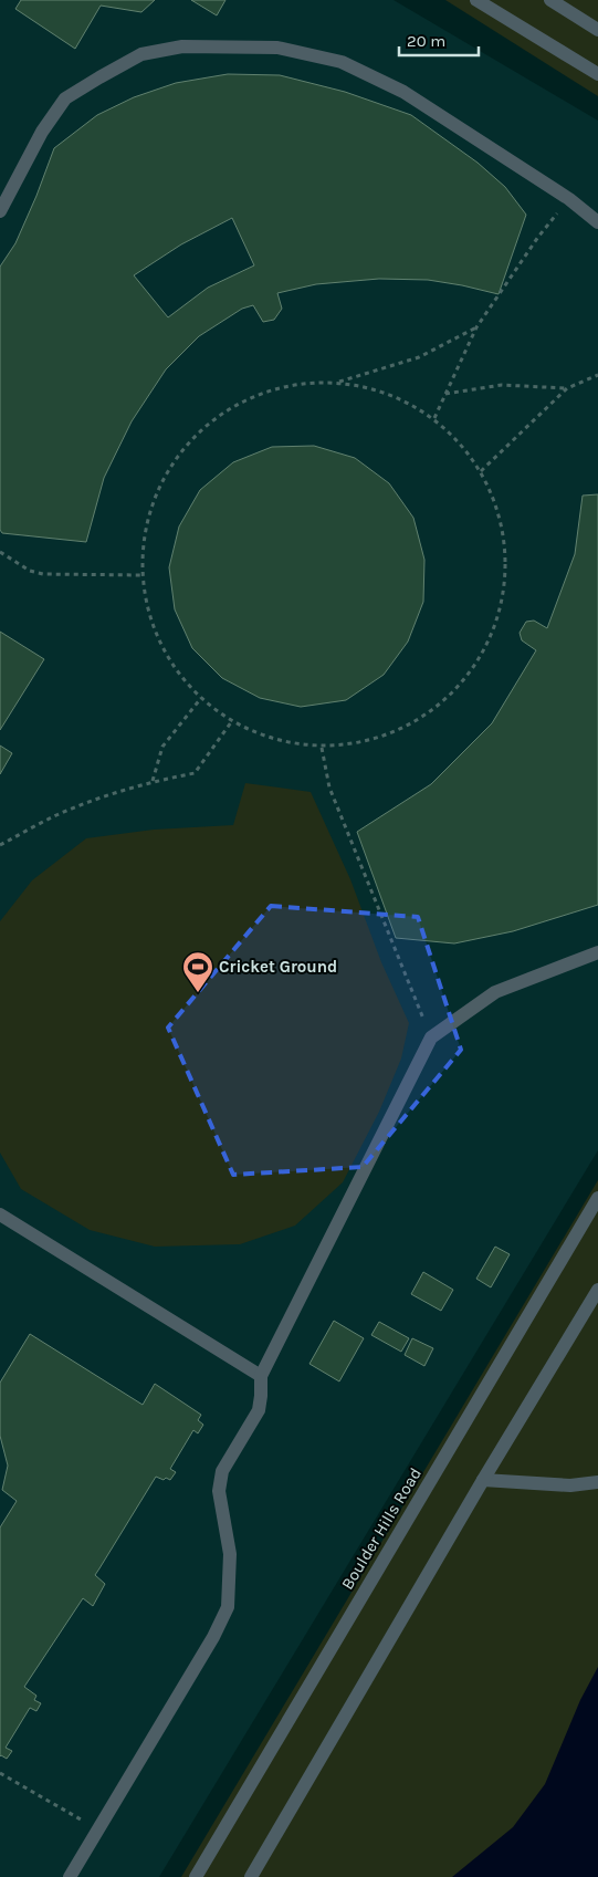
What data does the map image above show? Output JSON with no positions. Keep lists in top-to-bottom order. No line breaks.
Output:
{"streets":{"lane":["Boulder Hills Road"]},"places":{"sports":["Cricket Ground"]},"scale_bar":"20 m"}
